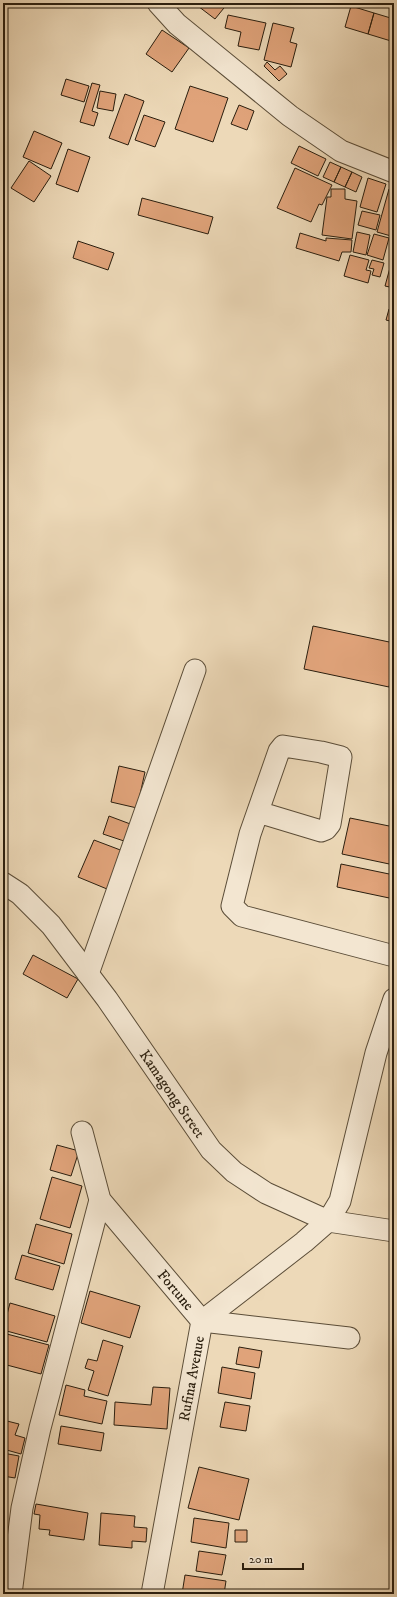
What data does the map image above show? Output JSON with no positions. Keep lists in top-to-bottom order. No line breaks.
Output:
{"streets":{"street":["Kamagong Street","Fortune","Rufina Avenue"]},"crossings":[["Kamagong Street","Rufina Avenue"],["Fortune","Rufina Avenue"]],"scale_bar":"20 m"}
